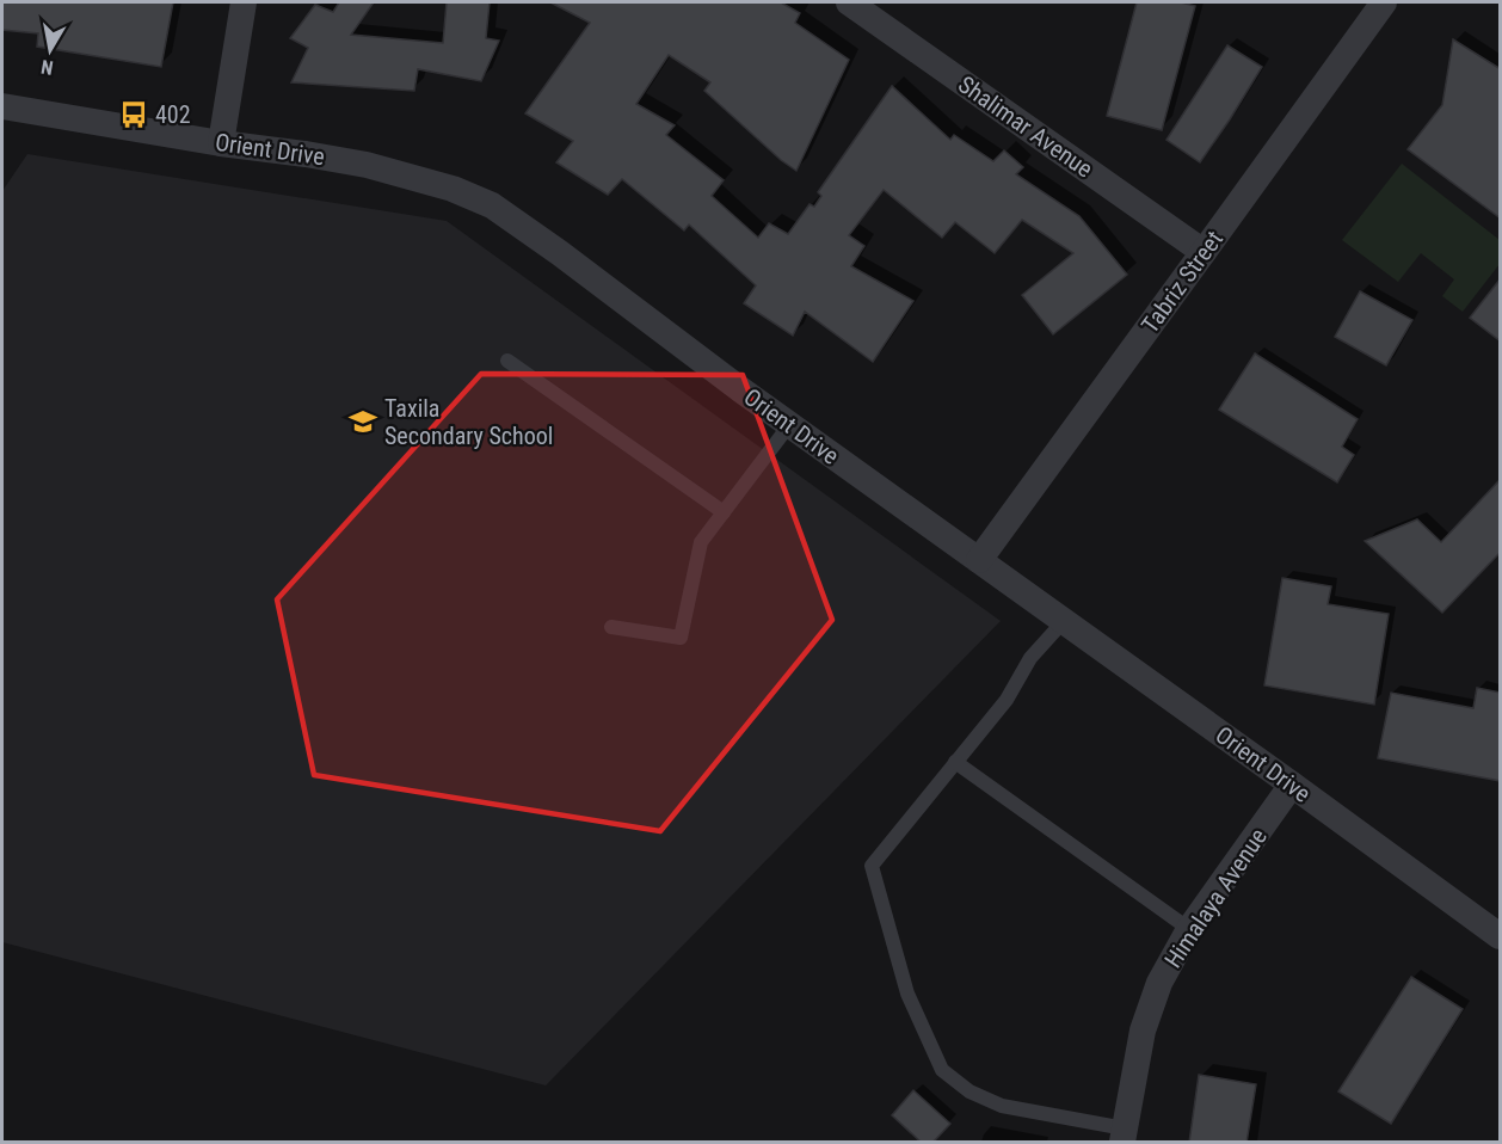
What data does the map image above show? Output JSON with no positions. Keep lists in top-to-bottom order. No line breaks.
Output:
{"streets":{"street":["Shalimar Avenue","Orient Drive","Tabriz Street","Himalaya Avenue"]},"crossings":[["Shalimar Avenue","Tabriz Street"],["Orient Drive","Tabriz Street"],["Orient Drive","Himalaya Avenue"]],"places":{"bus stop":["402"],"school or university":["Taxila Secondary School"]},"north":"bottom"}
